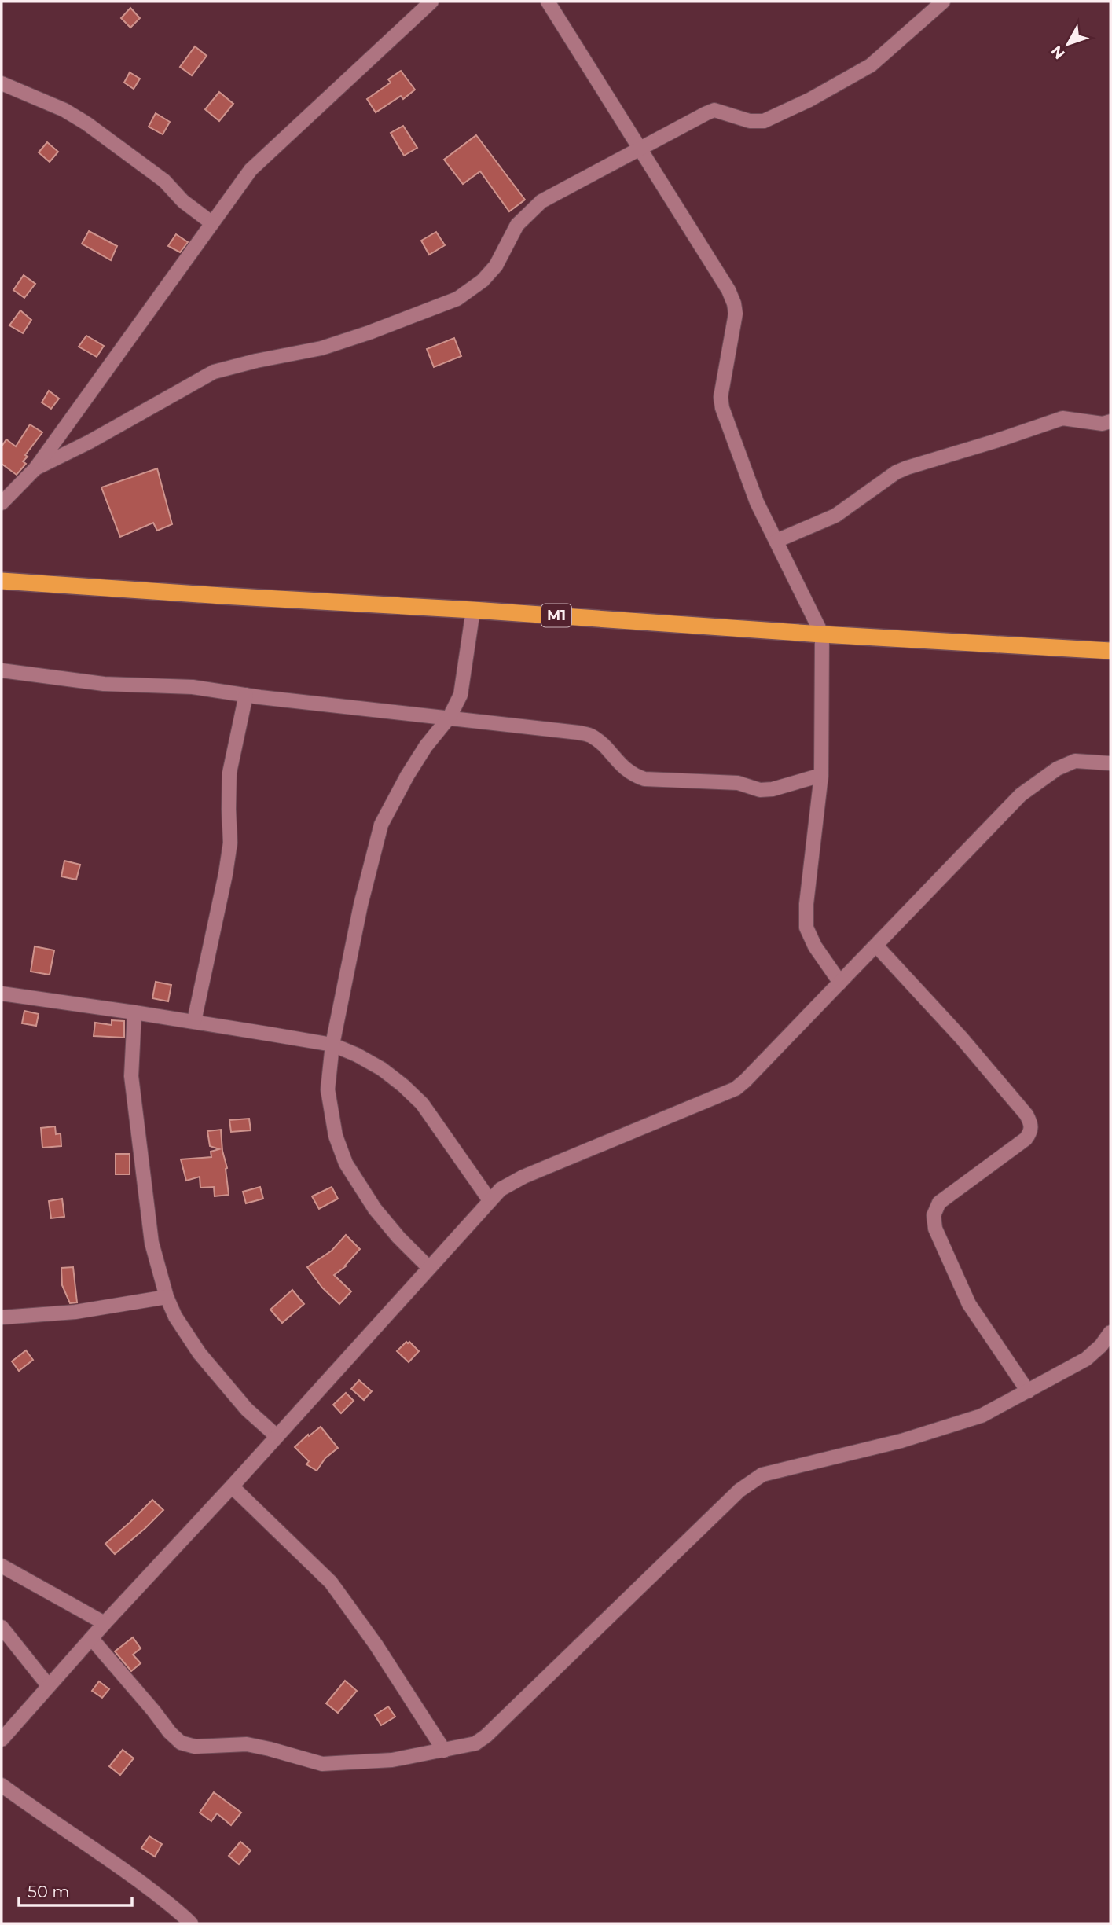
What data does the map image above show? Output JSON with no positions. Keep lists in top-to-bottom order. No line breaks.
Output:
{"streets":{"highway":["M1"]},"scale_bar":"50 m","north":"bottom left"}
